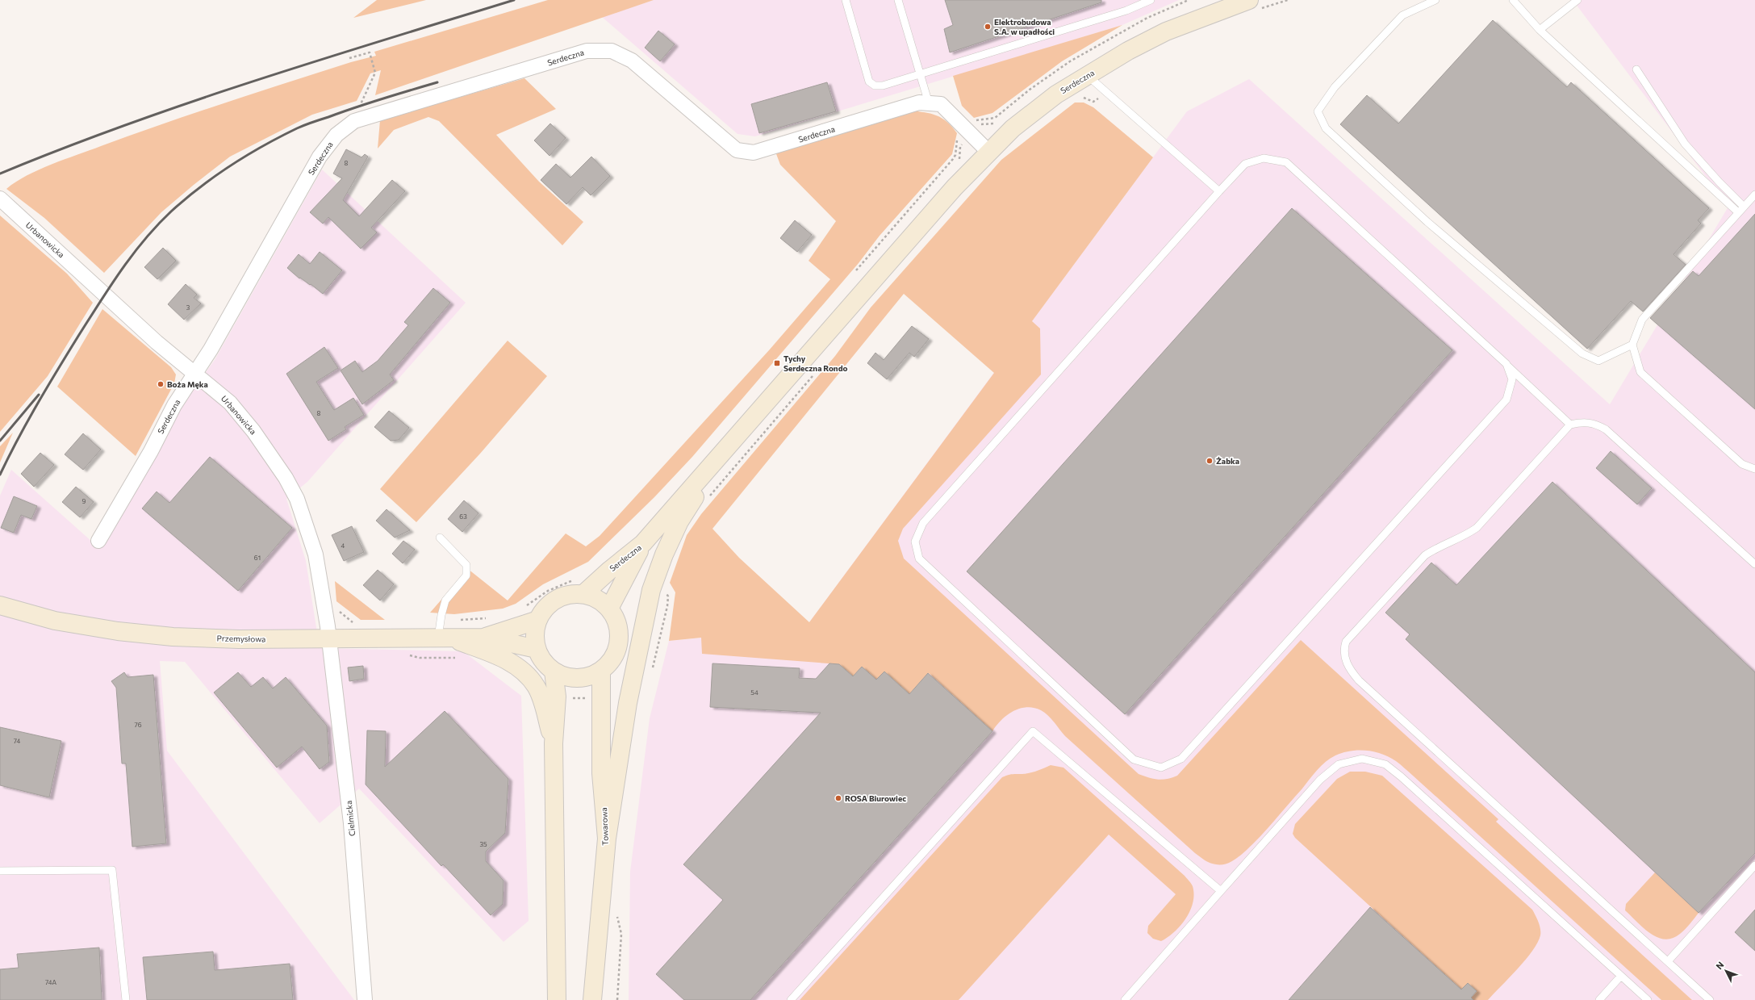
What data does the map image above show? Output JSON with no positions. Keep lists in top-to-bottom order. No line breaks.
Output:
{"streets":{"street":["Serdeczna","Urbanowicka","Przemysłowa","Cielmicka","Towarowa"]},"crossings":[["Serdeczna","Urbanowicka"],["Serdeczna","Przemysłowa"],["Serdeczna","Towarowa"],["Urbanowicka","Przemysłowa"],["Urbanowicka","Cielmicka"],["Przemysłowa","Cielmicka"],["Przemysłowa","Towarowa"]],"places":{"other":["Elektrobudowa S.A. w upadłości","Boża Męka","Żabka","ROSA Biurowiec"],"transit":["Tychy Serdeczna Rondo"]},"house_numbers":["8","3","8","9","63","4","61","54","76","74","35","74A"],"north":"top left"}
